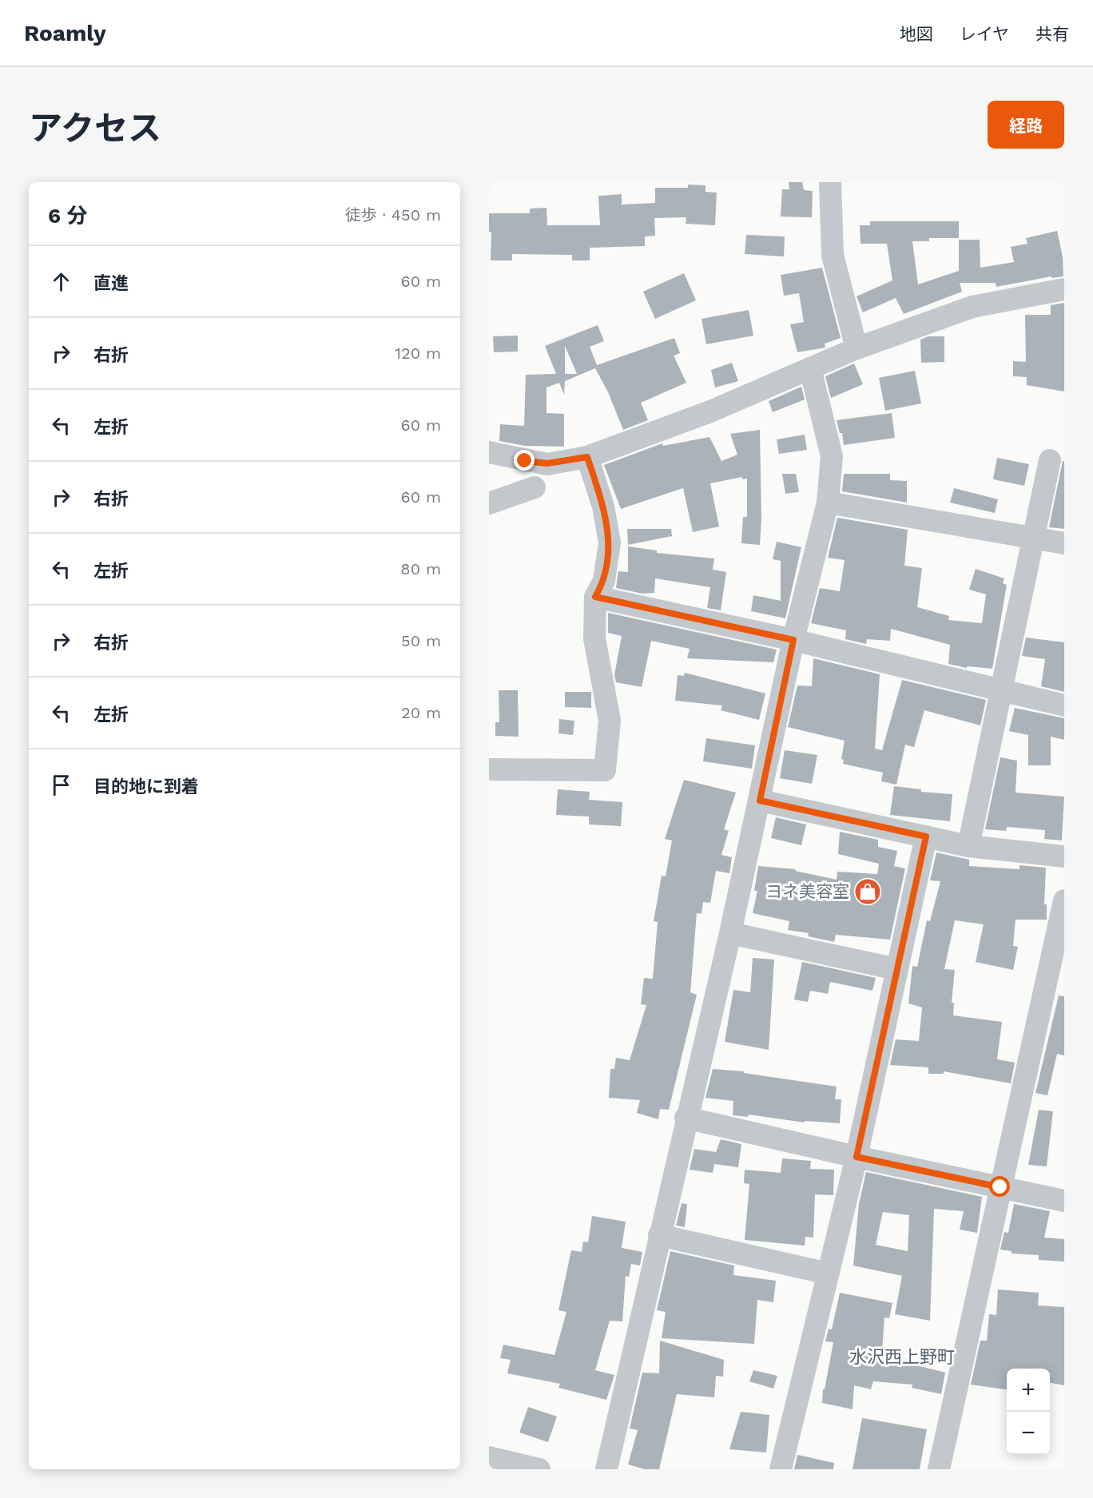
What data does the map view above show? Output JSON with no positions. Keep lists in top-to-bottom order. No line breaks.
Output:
{"districts":["水沢西上野町"],"places":{"shop":["ヨネ美容室"]},"page":{"header":"Roamly","nav":["地図","レイヤ","共有"],"title":"アクセス","buttons":"経路","heading":["6 分","徒歩 · 450 m"],"list":[["直進","60 m"],["右折","120 m"],["左折","60 m"],["右折","60 m"],["左折","80 m"],["右折","50 m"],["左折","20 m"],"目的地に到着"],"map_buttons":["+","−"]}}
